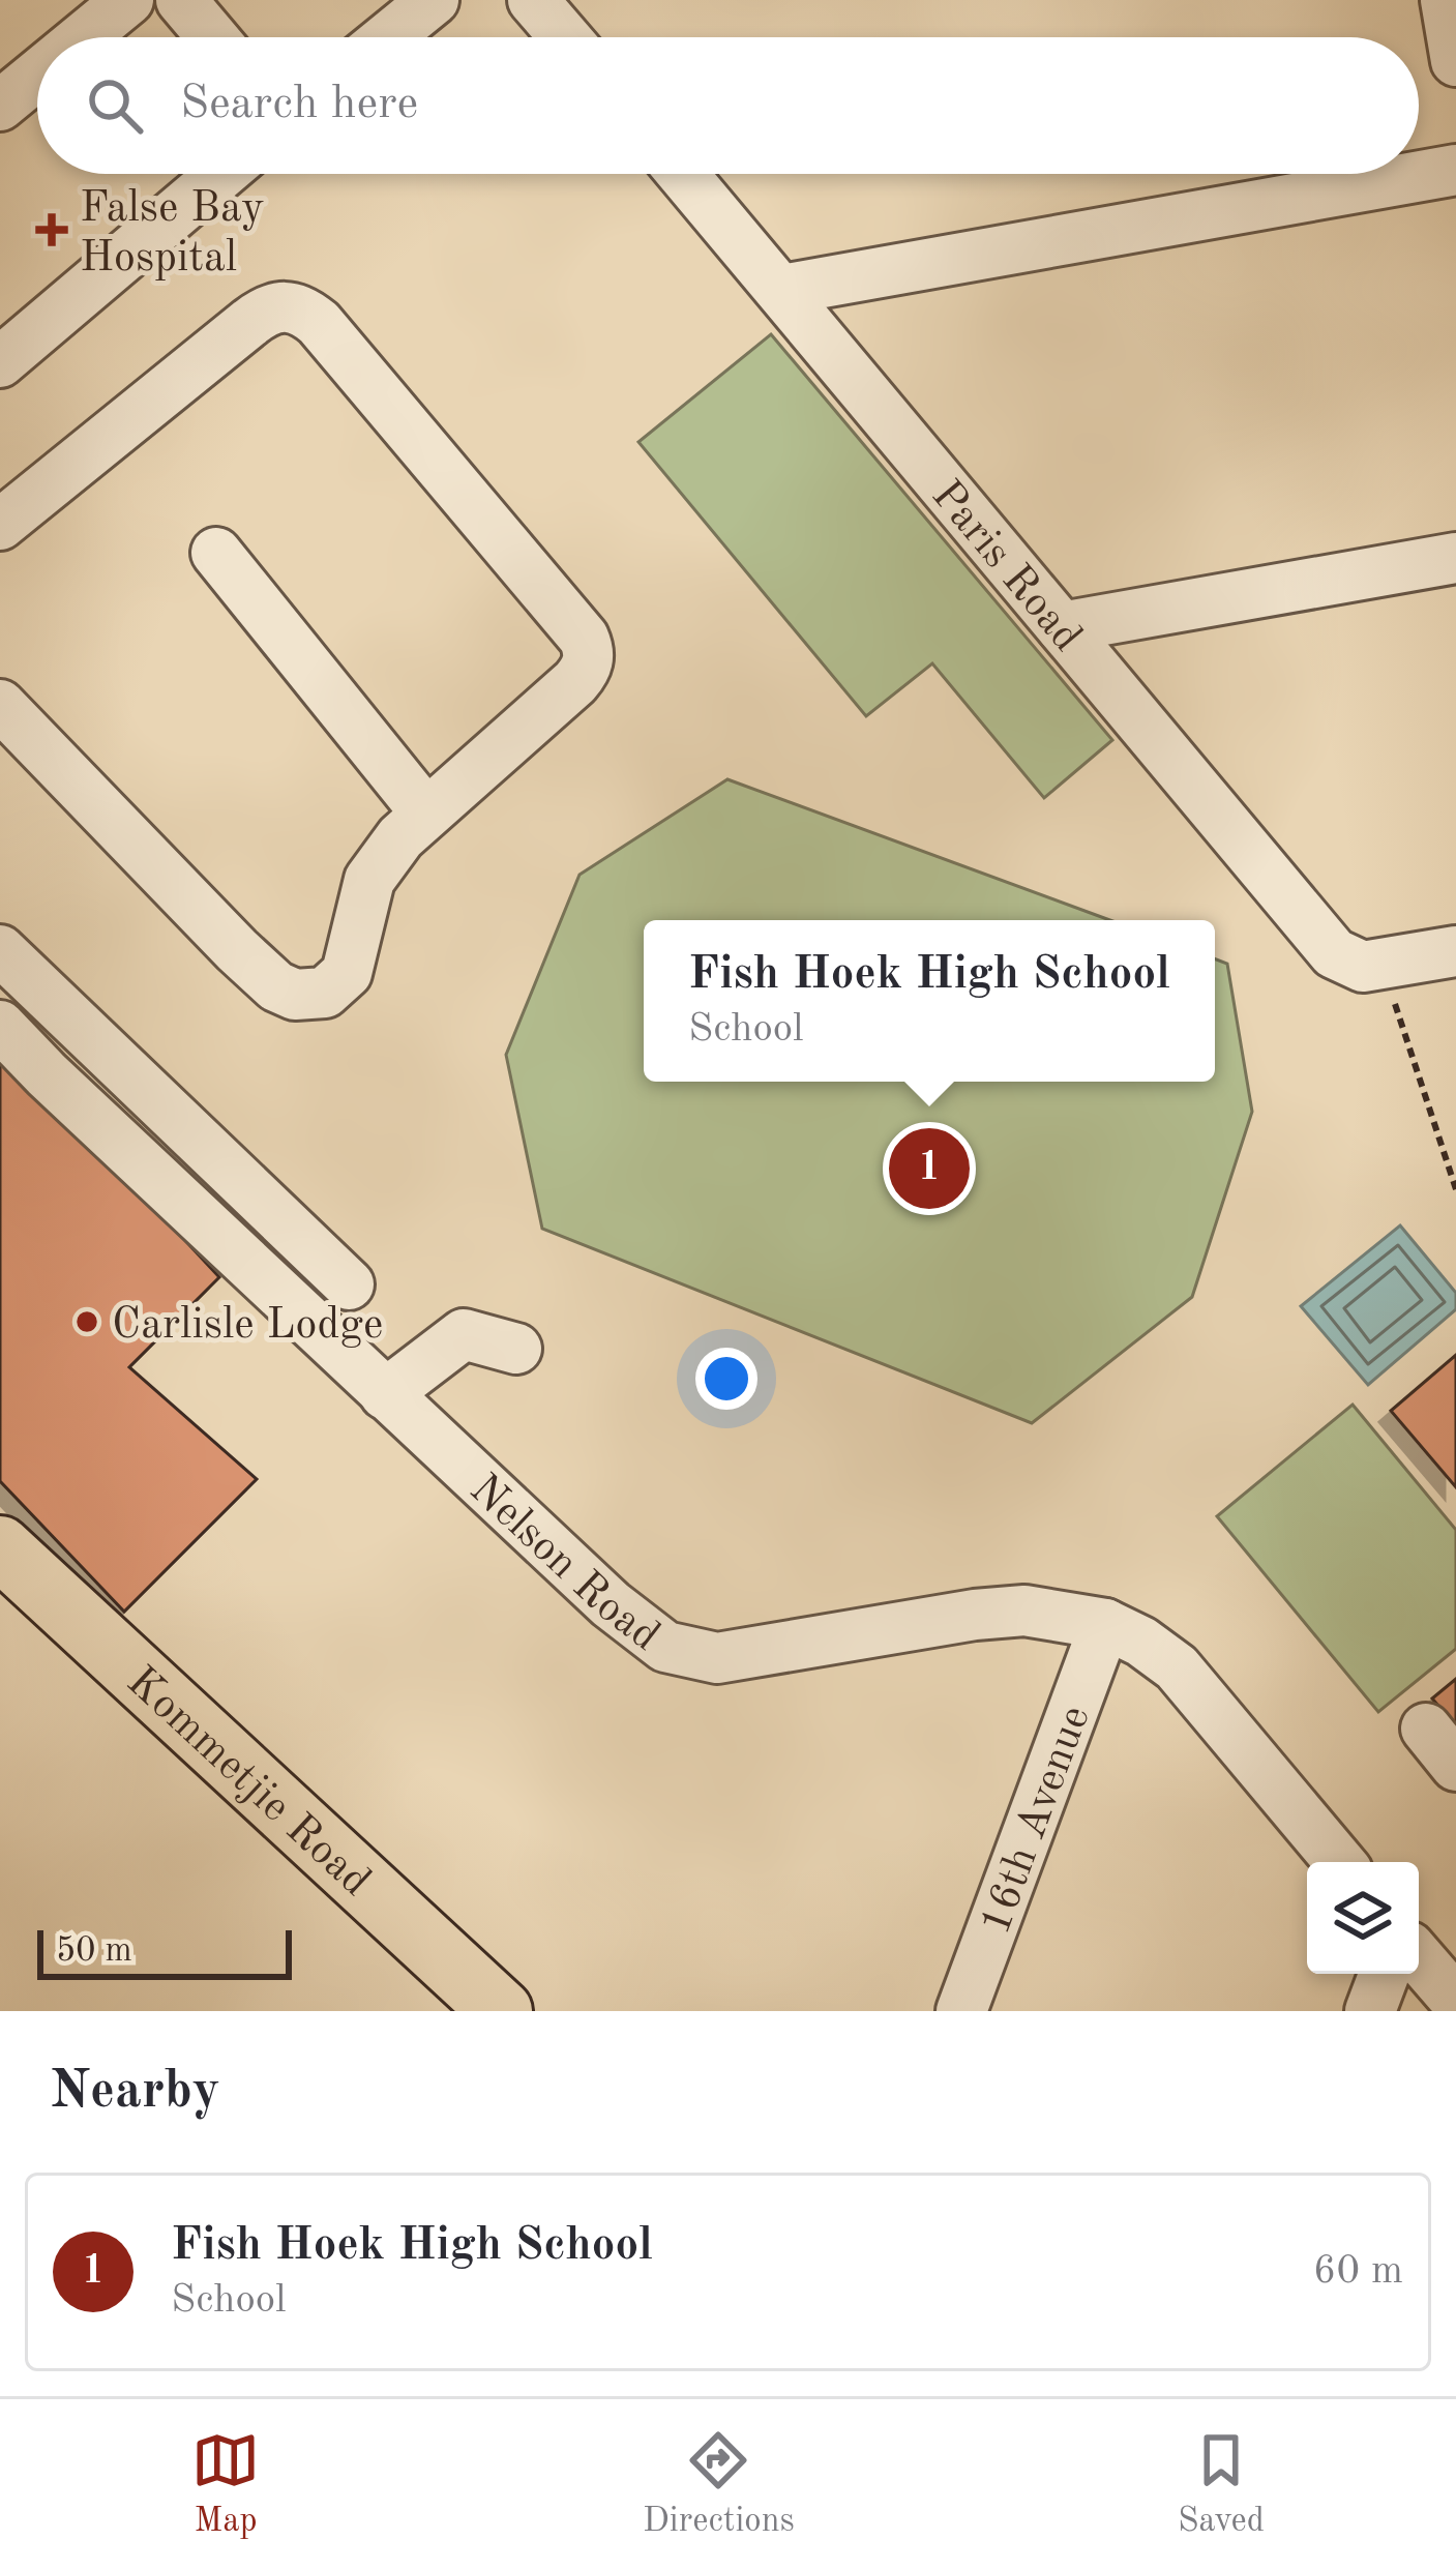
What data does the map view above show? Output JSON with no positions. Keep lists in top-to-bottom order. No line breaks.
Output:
{"streets":{"main road":["Kommetjie Road"],"street":["Paris Road","Nelson Road","16th Avenue"]},"crossings":[["Nelson Road","16th Avenue"]],"places":{"health":["False Bay Hospital"],"other":["Carlisle Lodge"]},"scale_bar":"50 m","page":{"search":"Search here","popup":["Fish Hoek High School","School"],"pins":"1","scale":"50 m","heading":"Nearby","list":[{"mark":"1","name":"Fish Hoek High School","note":"School","value":"60 m"}],"nav":["Map","Directions","Saved"]}}
